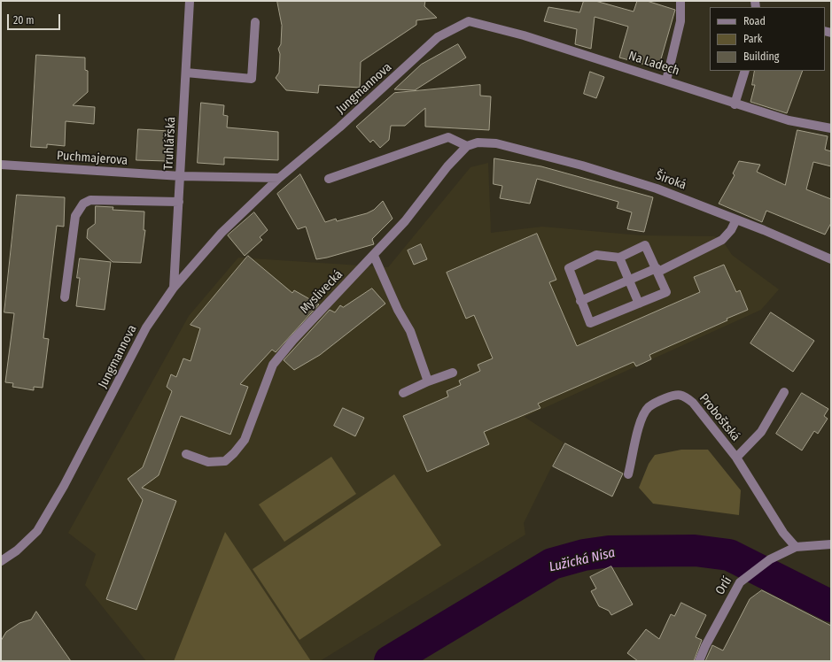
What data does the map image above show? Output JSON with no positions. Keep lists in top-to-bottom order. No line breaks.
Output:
{"streets":{"street":["Na Ladech","Jungmannova","Truhlářská","Puchmajerova","Široká","Myslivecká","Proboštská","Orlí"]},"crossings":[["Na Ladech","Jungmannova"],["Jungmannova","Truhlářská"],["Truhlářská","Puchmajerova"],["Široká","Myslivecká"],["Proboštská","Orlí"]],"water":["Lužická Nisa"],"legend":["Road","Park","Building"],"scale_bar":"20 m"}
